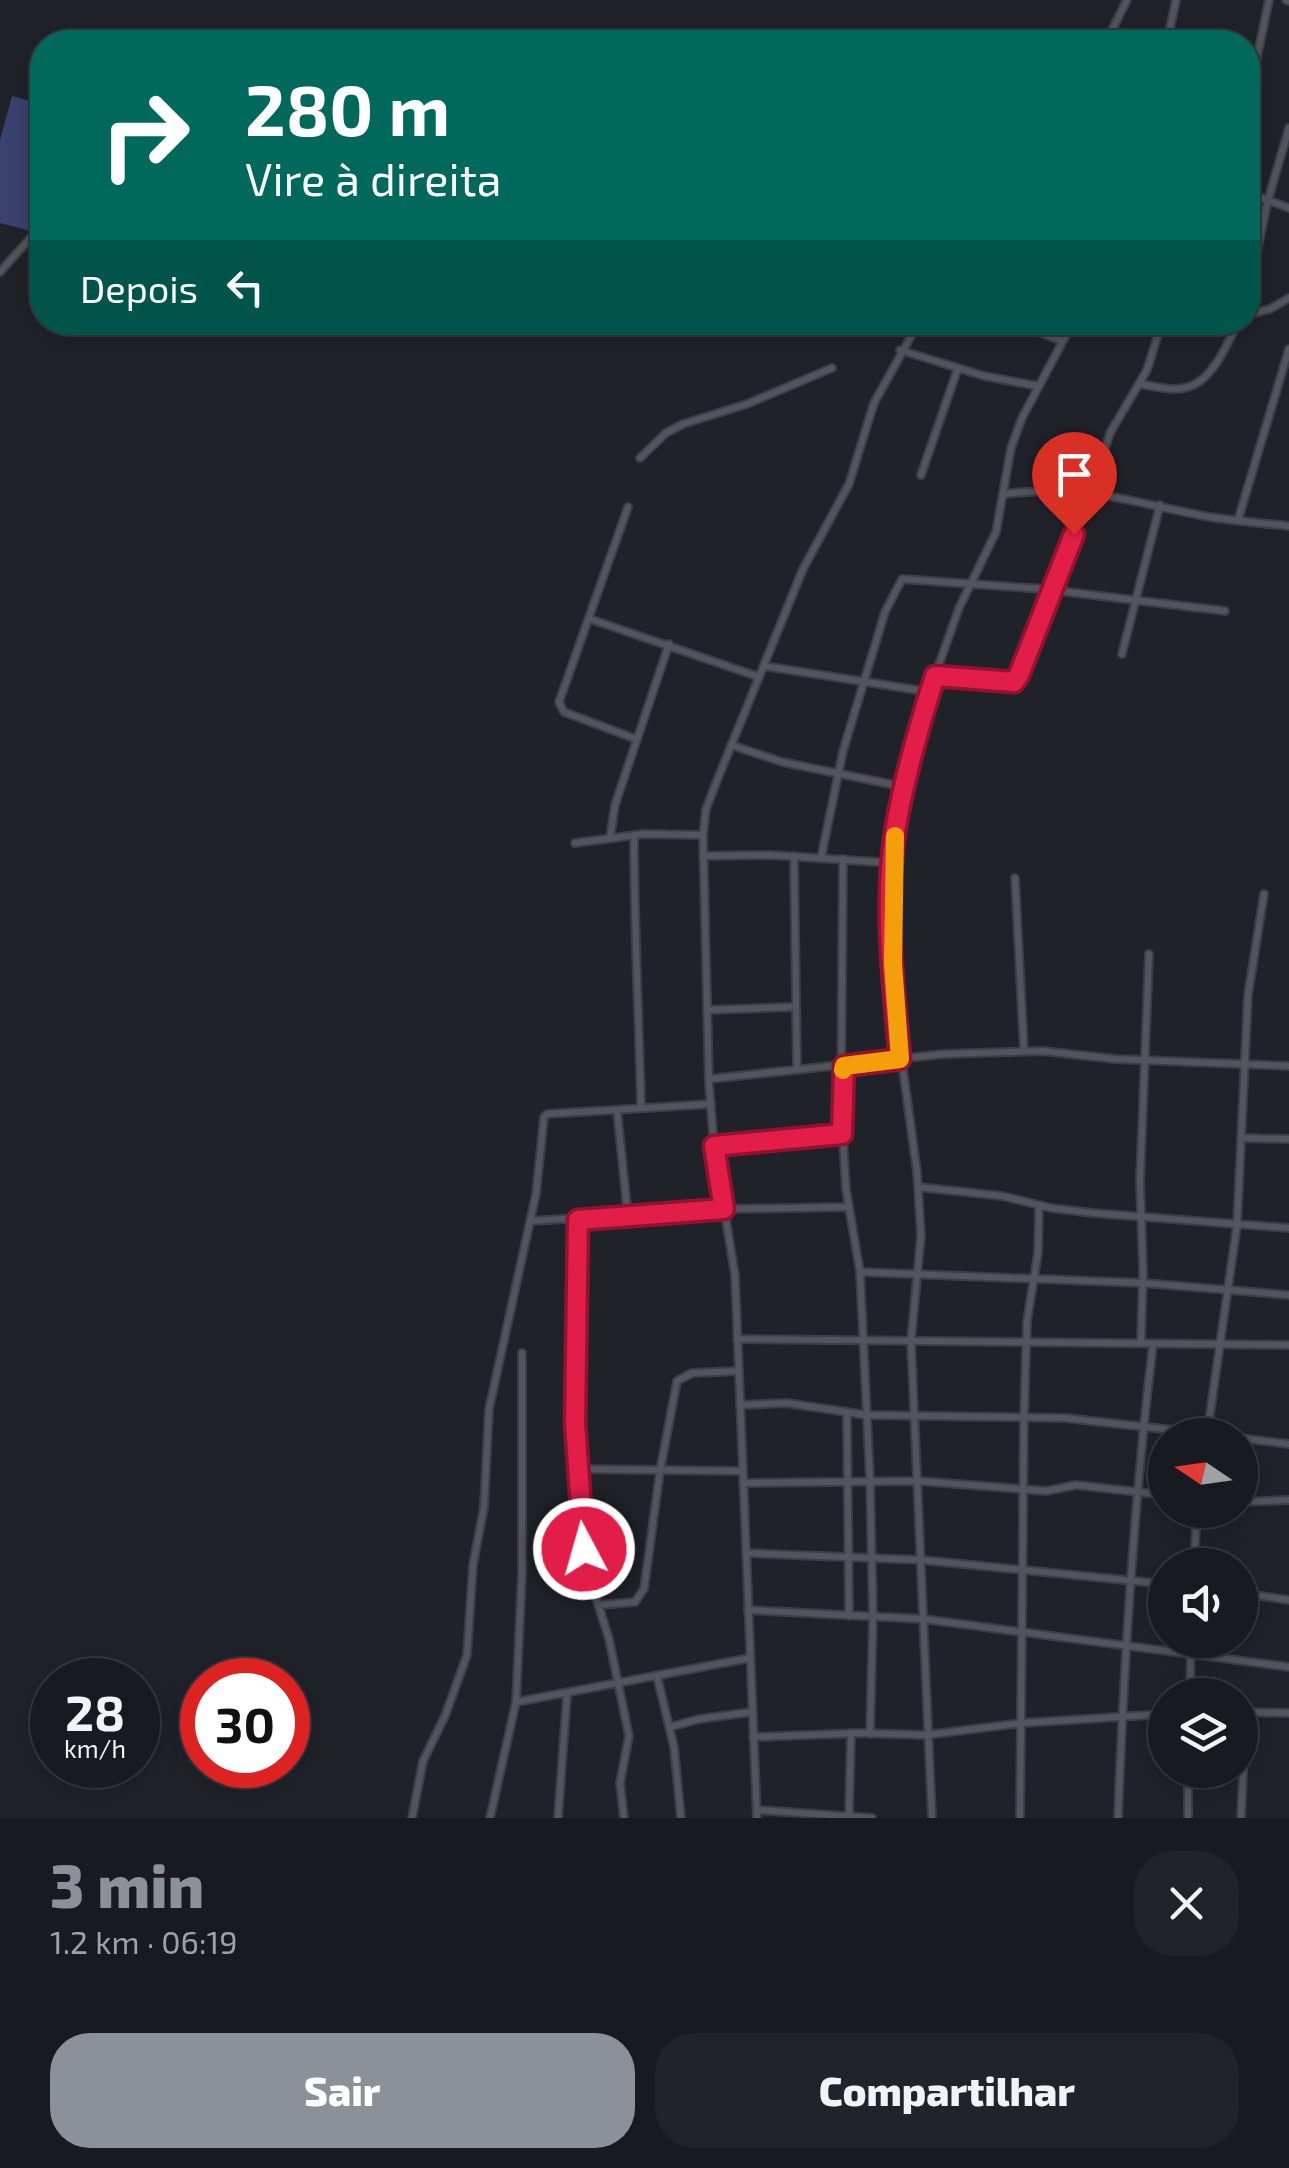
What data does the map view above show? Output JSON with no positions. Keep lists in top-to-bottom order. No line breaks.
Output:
{"north":"left","page":{"turn":["280 m","Vire à direita"],"then":"Depois","speed":"28 km/h","limit":"30","heading":["3 min","1.2 km · 06:19"],"buttons":["Sair","Compartilhar"]}}
